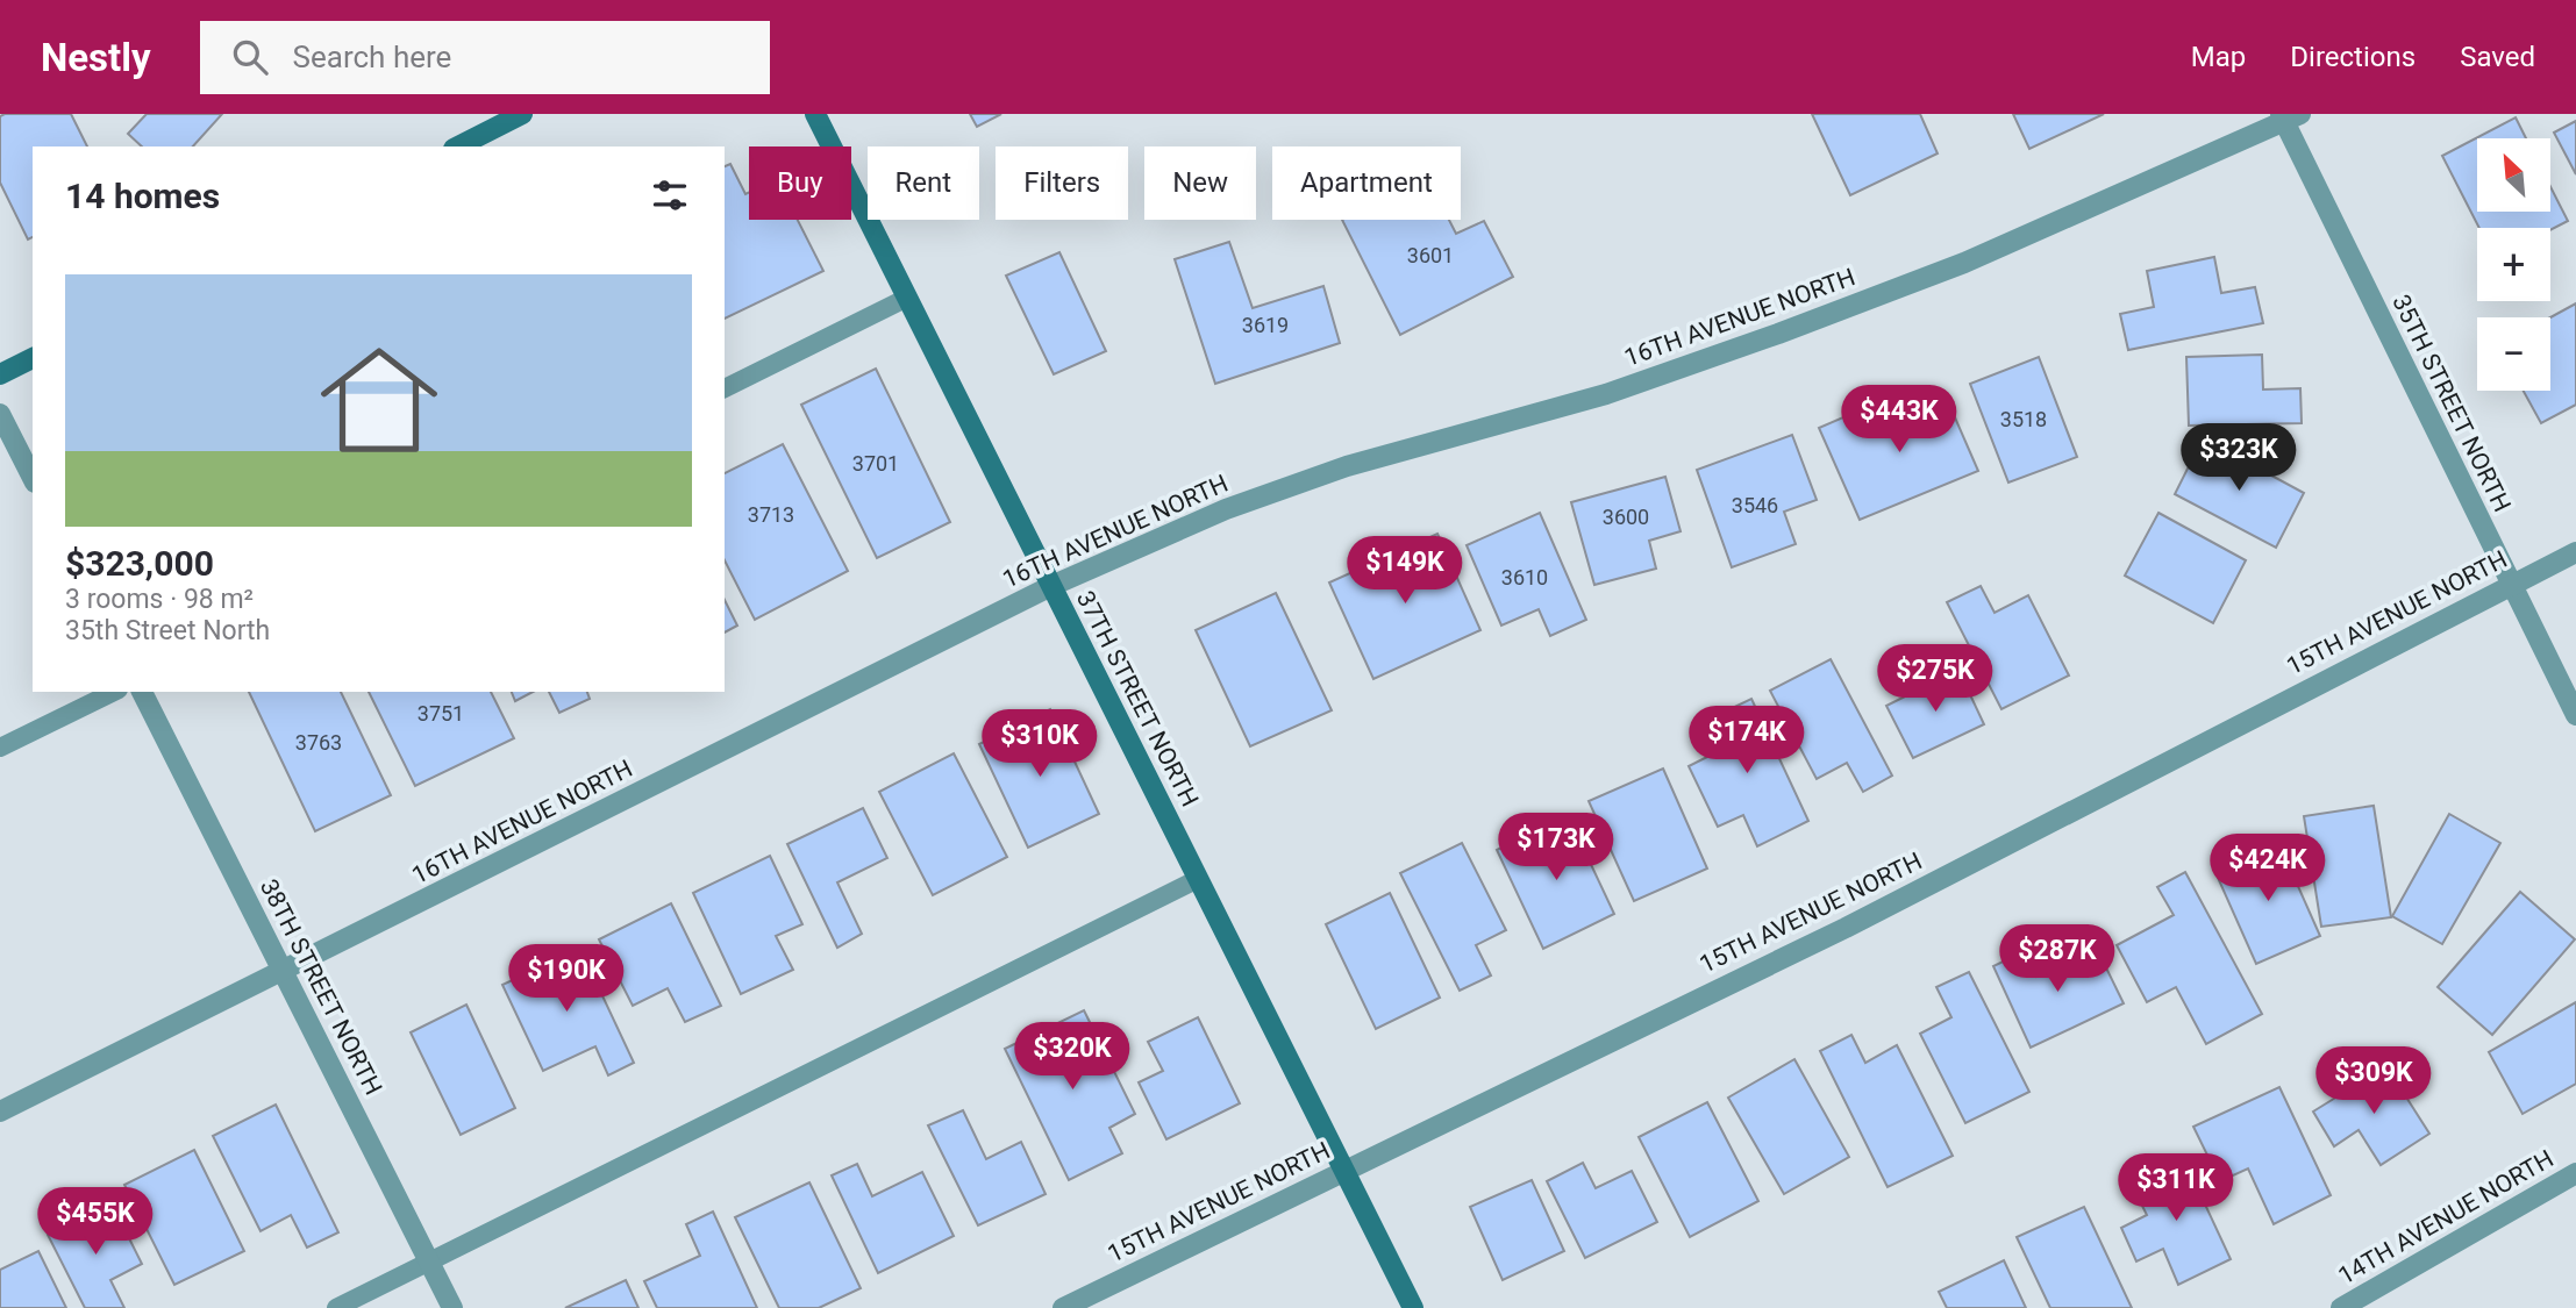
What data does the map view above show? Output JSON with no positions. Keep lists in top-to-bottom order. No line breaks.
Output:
{"streets":{"street":["16TH AVENUE NORTH","35TH STREET NORTH","15TH AVENUE NORTH","37TH STREET NORTH","38TH STREET NORTH","14TH AVENUE NORTH"]},"crossings":[["16TH AVENUE NORTH","35TH STREET NORTH"],["16TH AVENUE NORTH","37TH STREET NORTH"],["16TH AVENUE NORTH","38TH STREET NORTH"],["35TH STREET NORTH","15TH AVENUE NORTH"],["15TH AVENUE NORTH","37TH STREET NORTH"]],"house_numbers":["3601","3619","3518","3701","3546","3713","3600","3610","3751","3763"],"north":"top left","page":{"header":"Nestly","search":"Search here","nav":["Map","Directions","Saved"],"map_buttons":["+","−"],"chip":["Buy","Rent","Filters","New","Apartment"],"heading":"14 homes","list":[{"name":"$323,000","note":"3 rooms · 98 m² · 35th Street North"}],"price":["$443K","$323K","$149K","$275K","$174K","$310K","$173K","$424K","$287K","$190K","$320K","$309K","$311K","$455K"]}}
